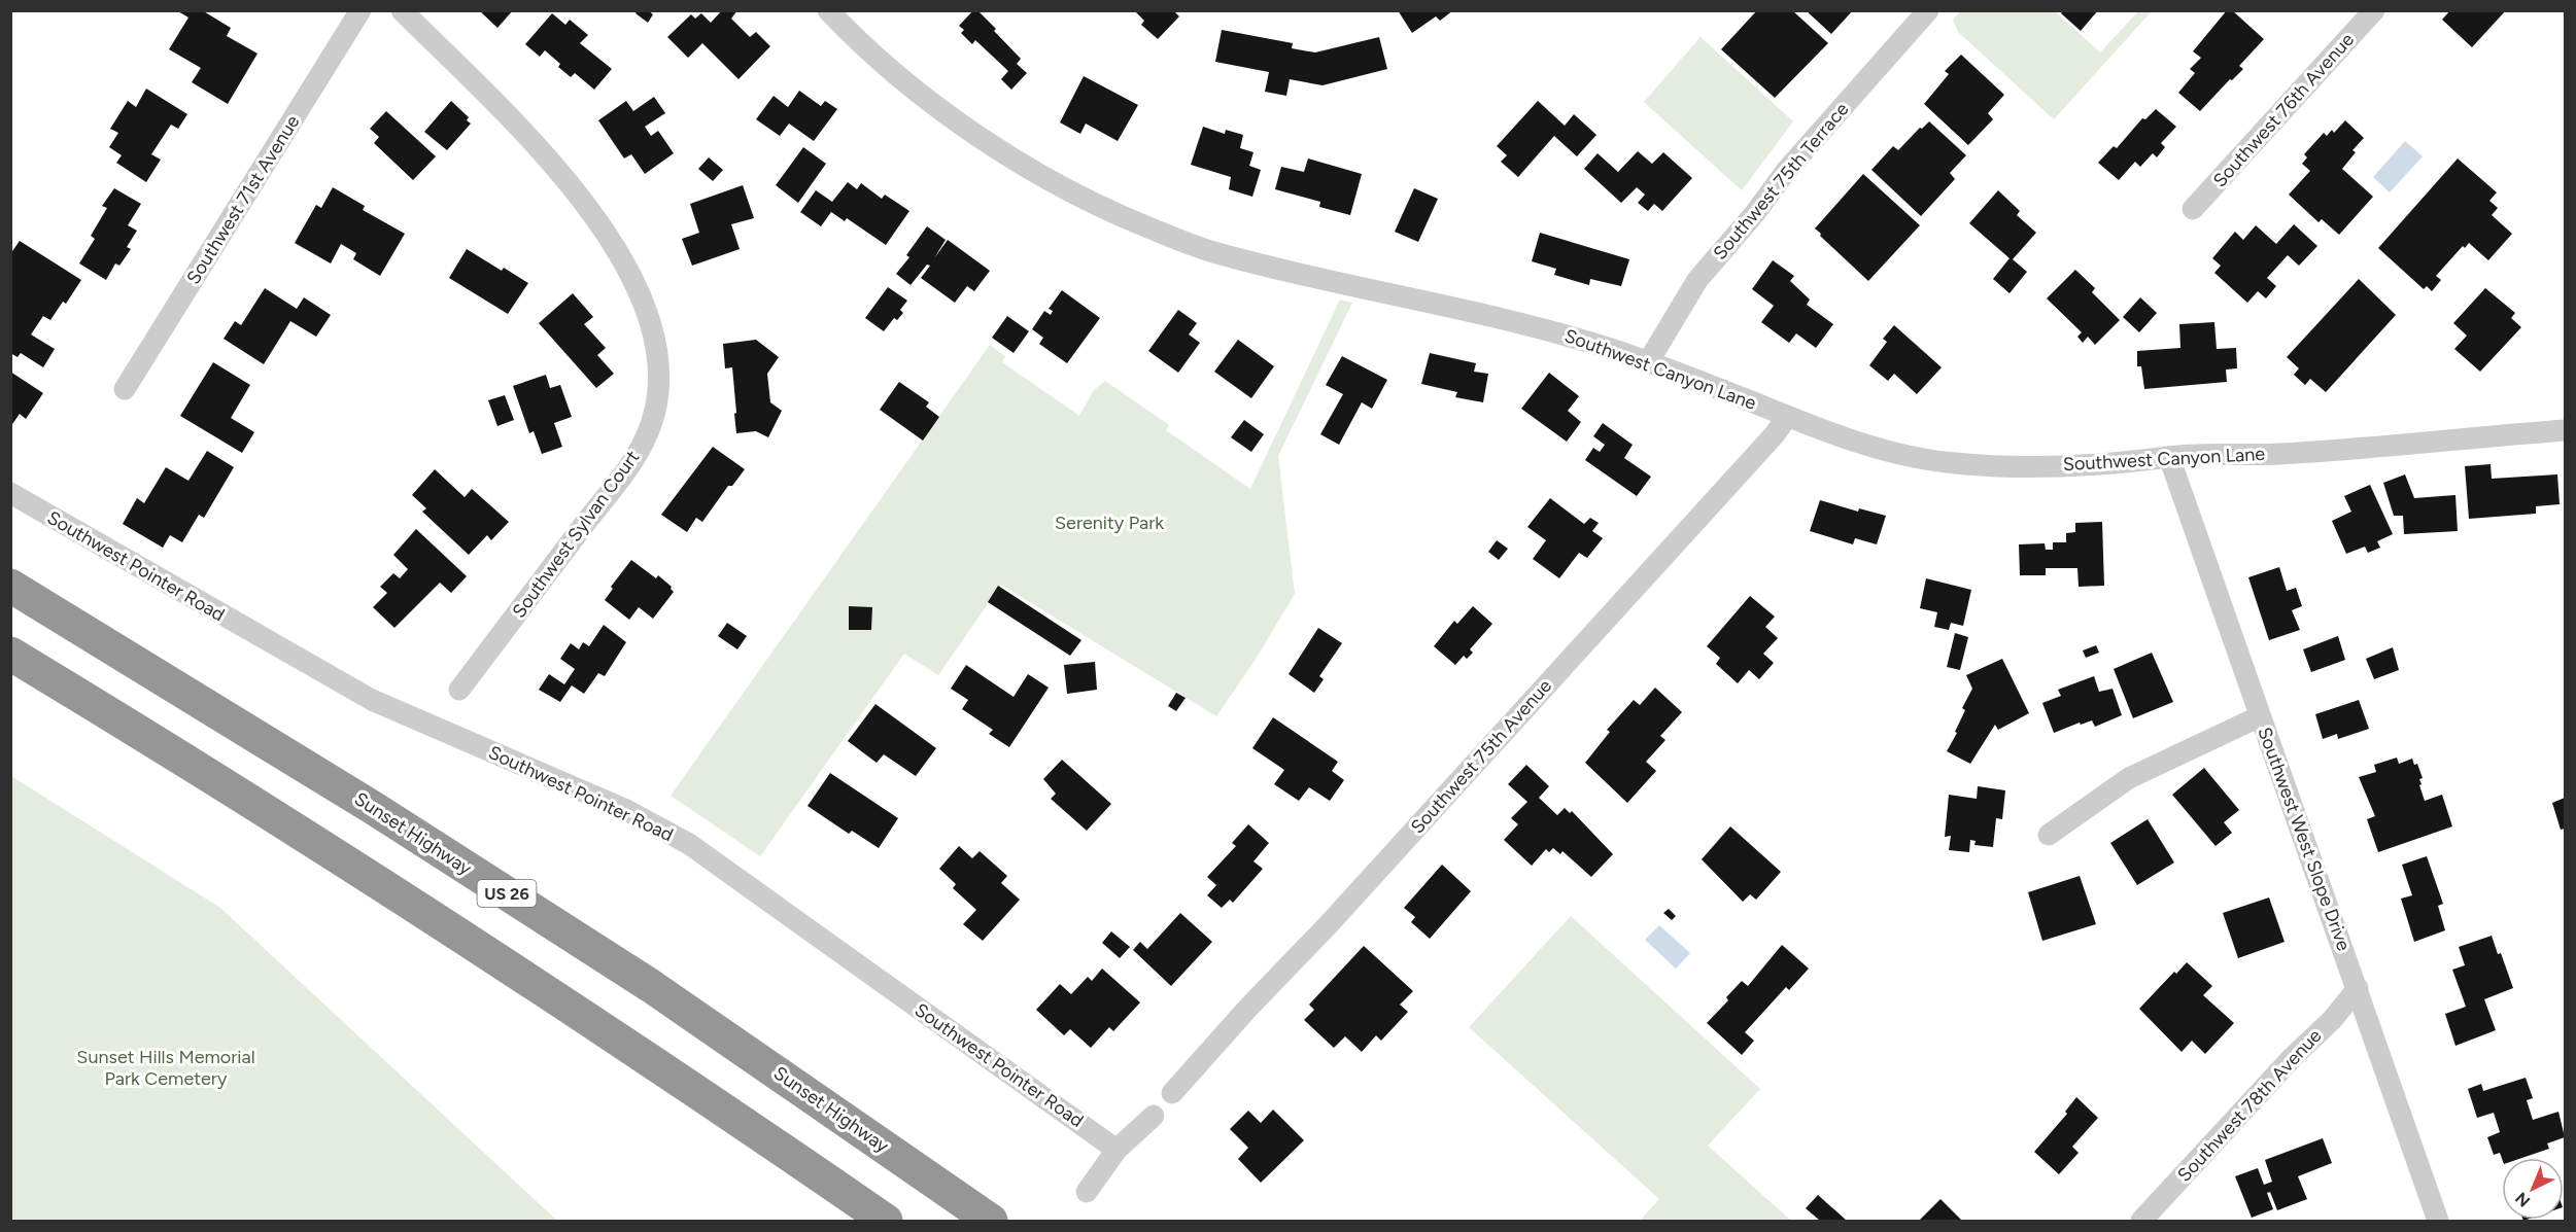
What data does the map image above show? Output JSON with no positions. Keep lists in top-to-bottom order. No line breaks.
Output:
{"streets":{"highway":["Sunset Highway","US 26"],"street":["Southwest 76th Avenue","Southwest 75th Terrace","Southwest 71st Avenue","Southwest Canyon Lane","Southwest Sylvan Court","Southwest Pointer Road","Southwest 75th Avenue","Southwest West Slope Drive","Southwest 78th Avenue"]},"crossings":[["Southwest 75th Terrace","Southwest Canyon Lane"],["Southwest Canyon Lane","Southwest 75th Avenue"],["Southwest Canyon Lane","Southwest West Slope Drive"],["Southwest West Slope Drive","Southwest 78th Avenue"]],"parks":["Serenity Park","Sunset Hills Memorial Park Cemetery"],"north":"bottom left"}
